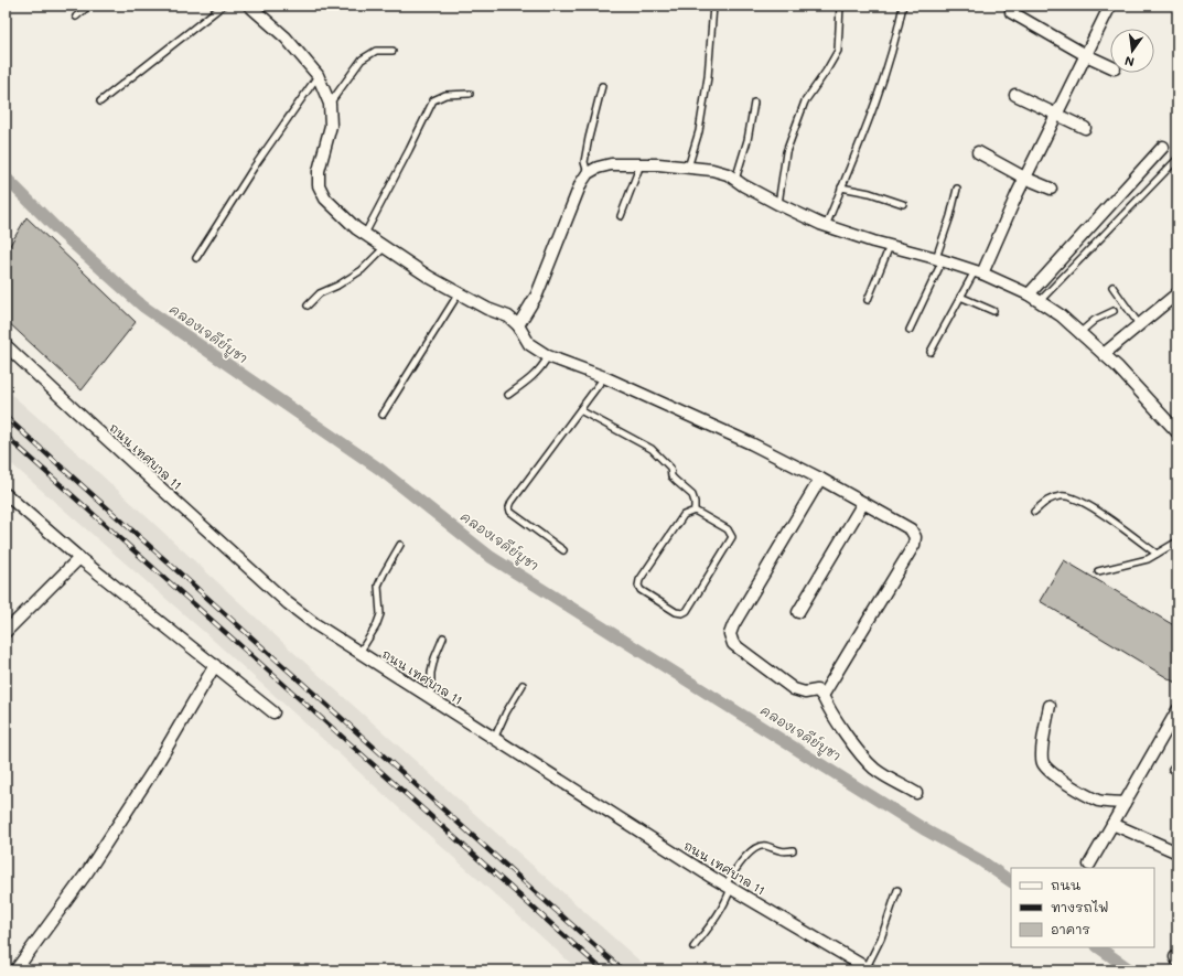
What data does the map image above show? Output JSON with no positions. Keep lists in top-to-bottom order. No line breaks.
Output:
{"streets":{"street":["ถนน เทศบาล 11"]},"water":["คลองเจดีย์บูชา"],"legend":["ถนน","ทางรถไฟ","อาคาร"],"north":"bottom"}
